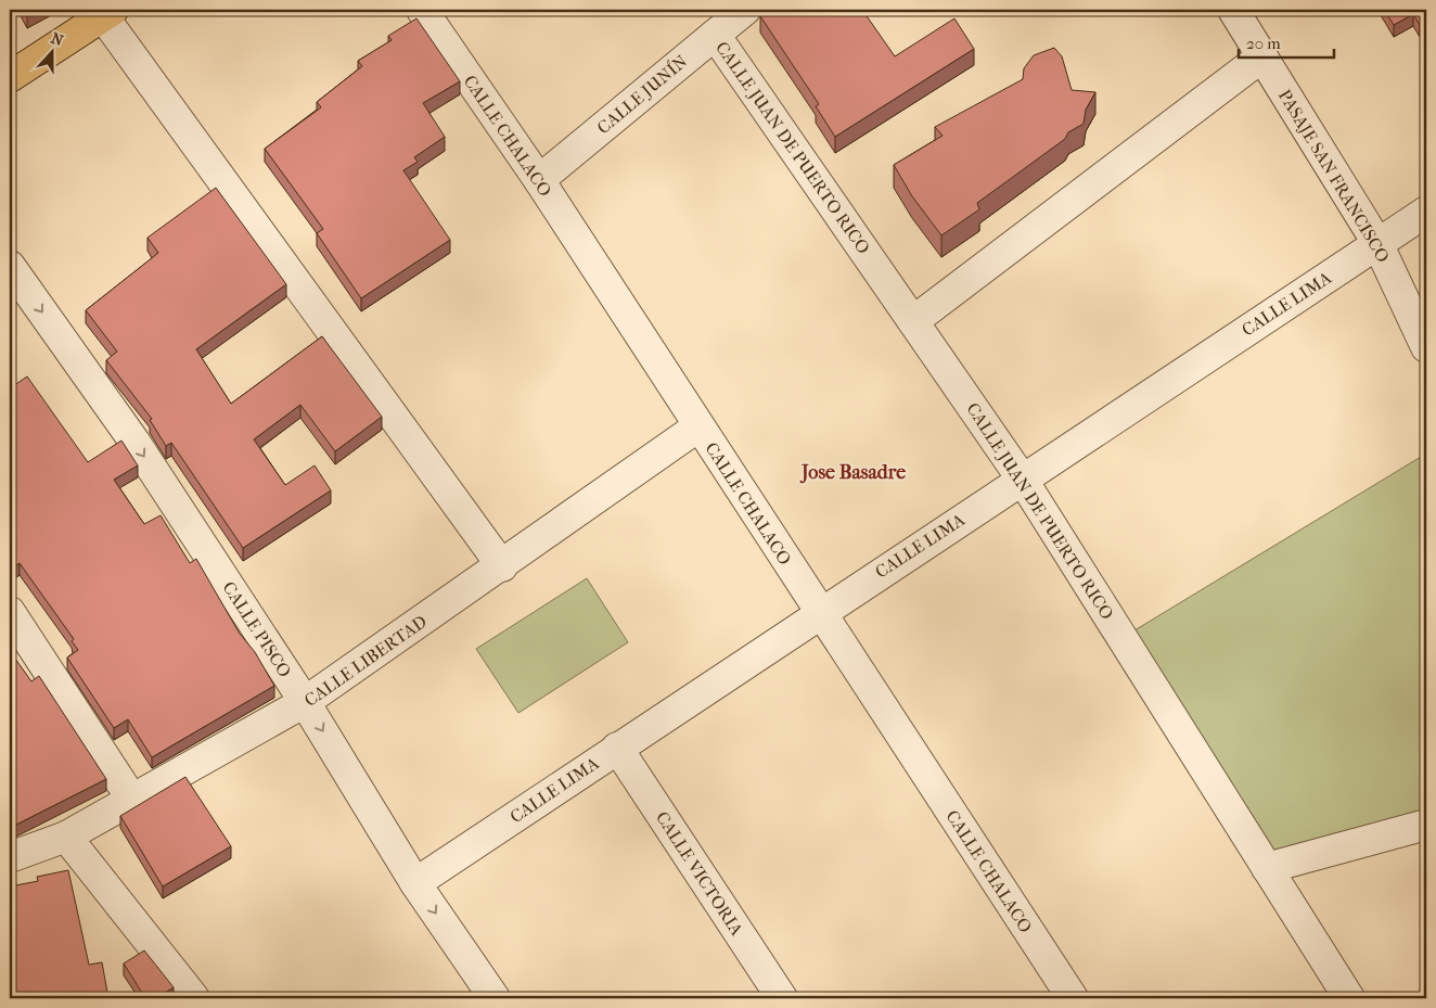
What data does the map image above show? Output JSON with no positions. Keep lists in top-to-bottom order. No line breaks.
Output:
{"streets":{"street":["CALLE JUNÍN","CALLE CHALACO","CALLE JUAN DE PUERTO RICO","PASAJE SAN FRANCISCO","CALLE LIMA","CALLE PISCO","CALLE LIBERTAD","CALLE VICTORIA"]},"crossings":[["CALLE JUNÍN","CALLE CHALACO"],["CALLE JUNÍN","CALLE JUAN DE PUERTO RICO"],["CALLE CHALACO","CALLE LIMA"],["CALLE CHALACO","CALLE LIBERTAD"],["CALLE JUAN DE PUERTO RICO","CALLE LIMA"],["PASAJE SAN FRANCISCO","CALLE LIMA"],["CALLE LIMA","CALLE PISCO"],["CALLE LIMA","CALLE VICTORIA"],["CALLE PISCO","CALLE LIBERTAD"]],"districts":["Jose Basadre"],"scale_bar":"20 m","north":"top"}
